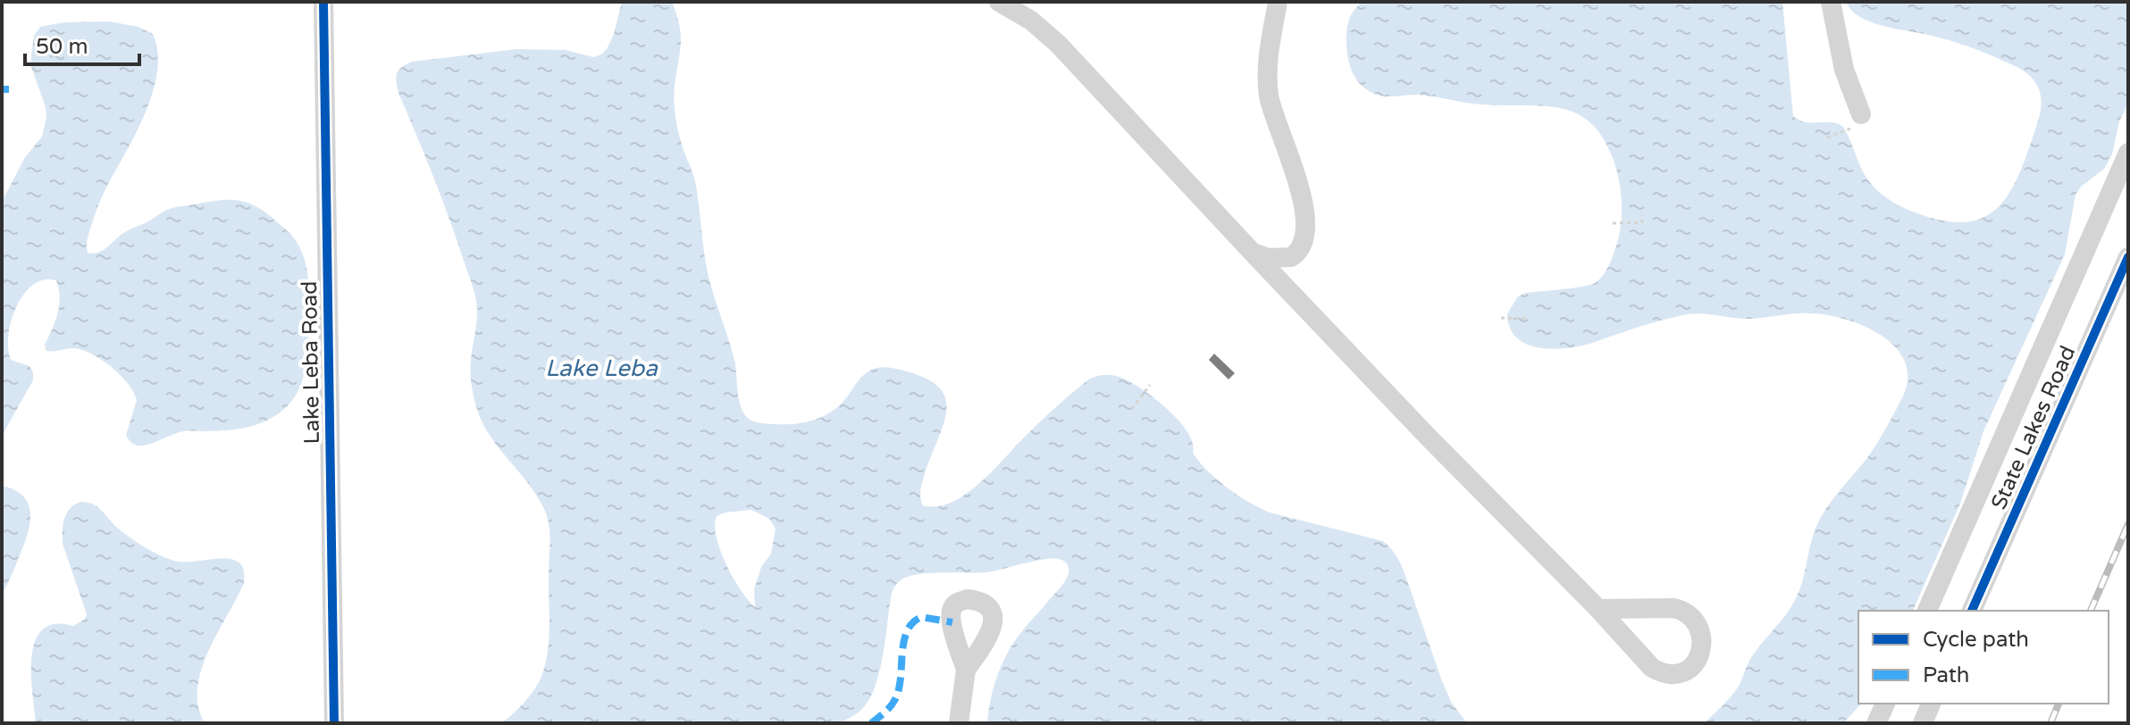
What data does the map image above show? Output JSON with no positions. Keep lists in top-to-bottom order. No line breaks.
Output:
{"streets":{"street":["Lake Leba Road","State Lakes Road"]},"water":["Lake Leba"],"legend":["Cycle path","Path"],"scale_bar":"50 m"}
